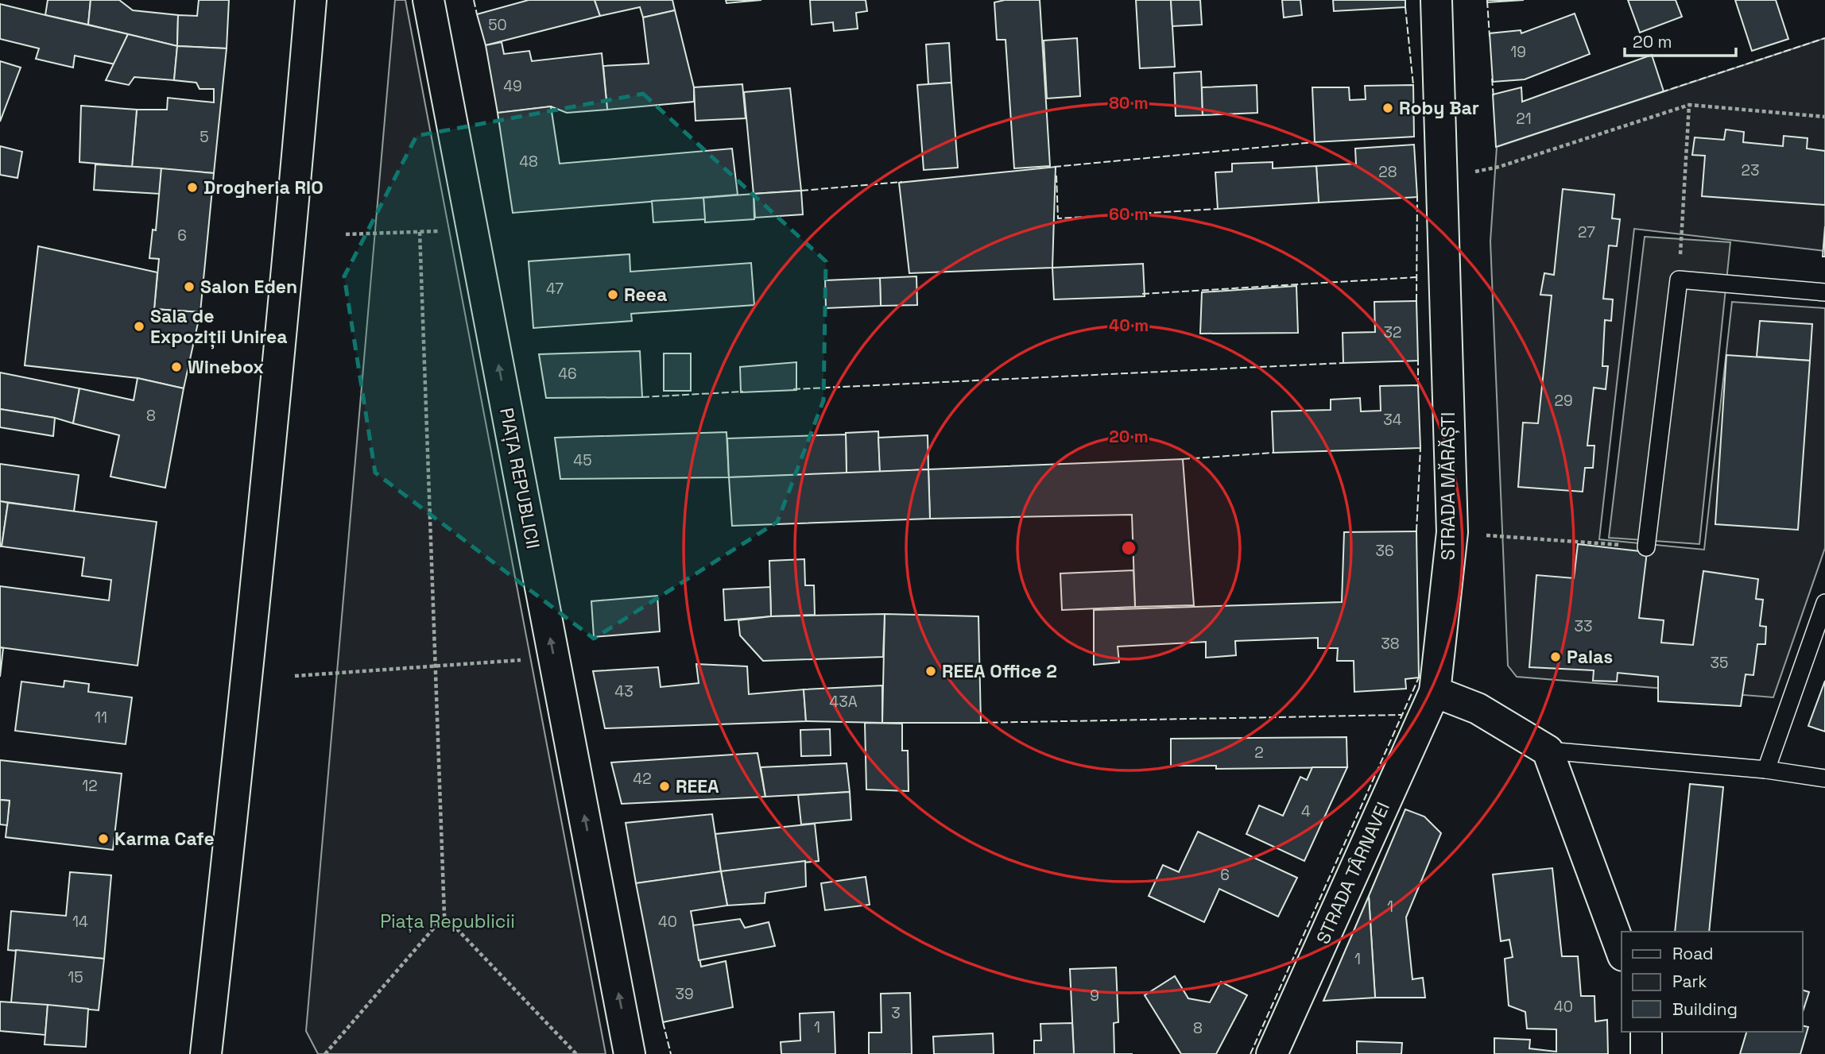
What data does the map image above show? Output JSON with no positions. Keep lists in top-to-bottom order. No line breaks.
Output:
{"streets":{"street":["PIAȚA REPUBLICII","STRADA MĂRĂȘTI","STRADA TÂRNAVEI"]},"crossings":[["STRADA MĂRĂȘTI","STRADA TÂRNAVEI"]],"parks":["Piața Republicii"],"places":["Roby Bar","Drogheria RIO","Salon Eden","Reea","Sala de Expoziții Unirea","Winebox","Palas","REEA Office 2","REEA","Karma Cafe"],"house_numbers":["50","19","49","21","5","48","23","28","27","6","47","32","46","29","8","34","45","36","33","38","35","43","43A","11","2","42","12","4","6","1","14","40","1","15","39","9","40","3","1","8"],"legend":["Road","Park","Building"],"scale_bar":"20 m","rings":["80 m","60 m","40 m","20 m"]}
